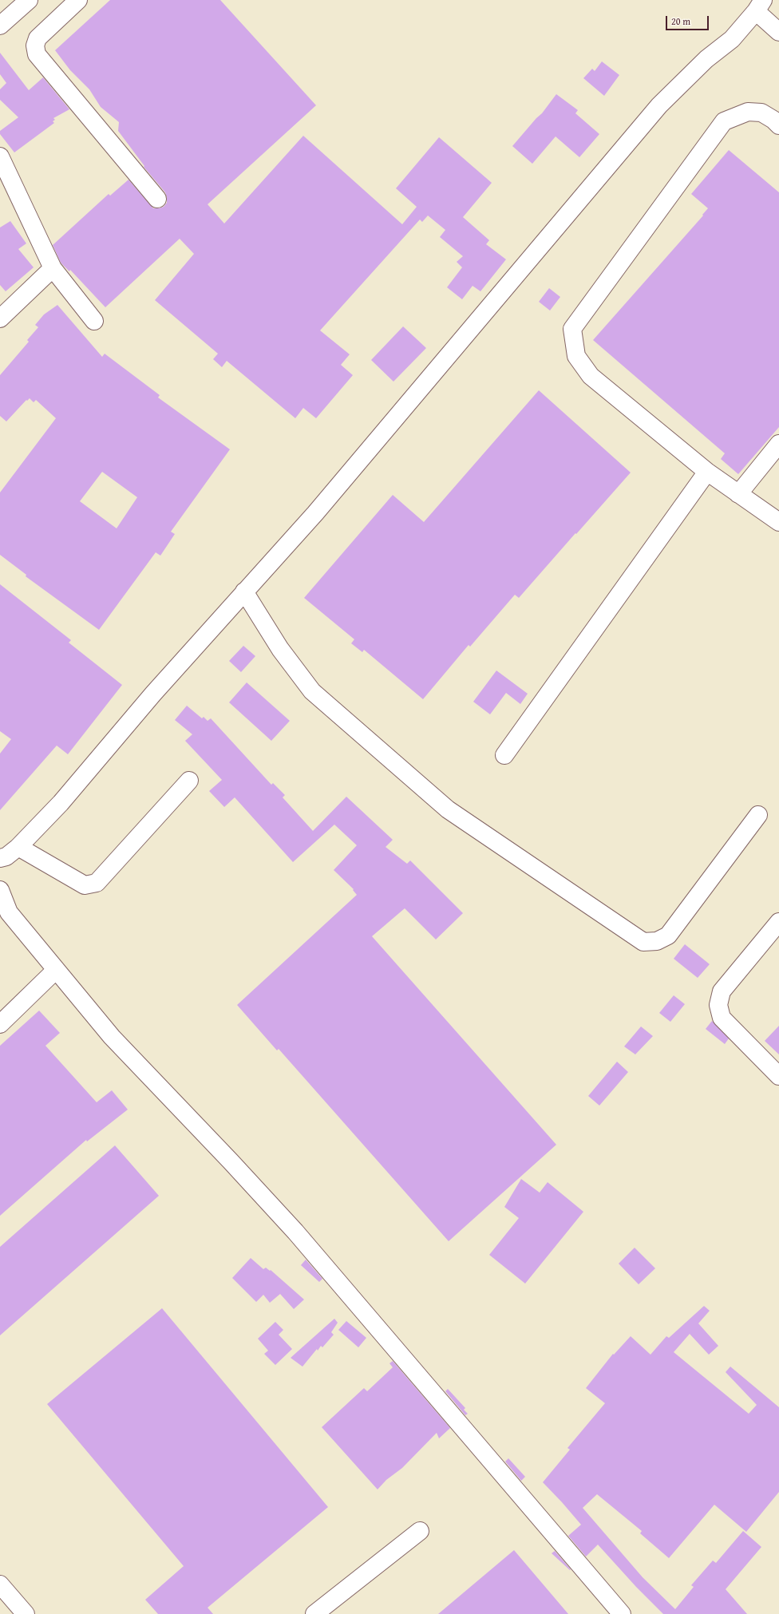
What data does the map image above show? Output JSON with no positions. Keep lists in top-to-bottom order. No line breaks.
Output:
{"scale_bar":"20 m"}
